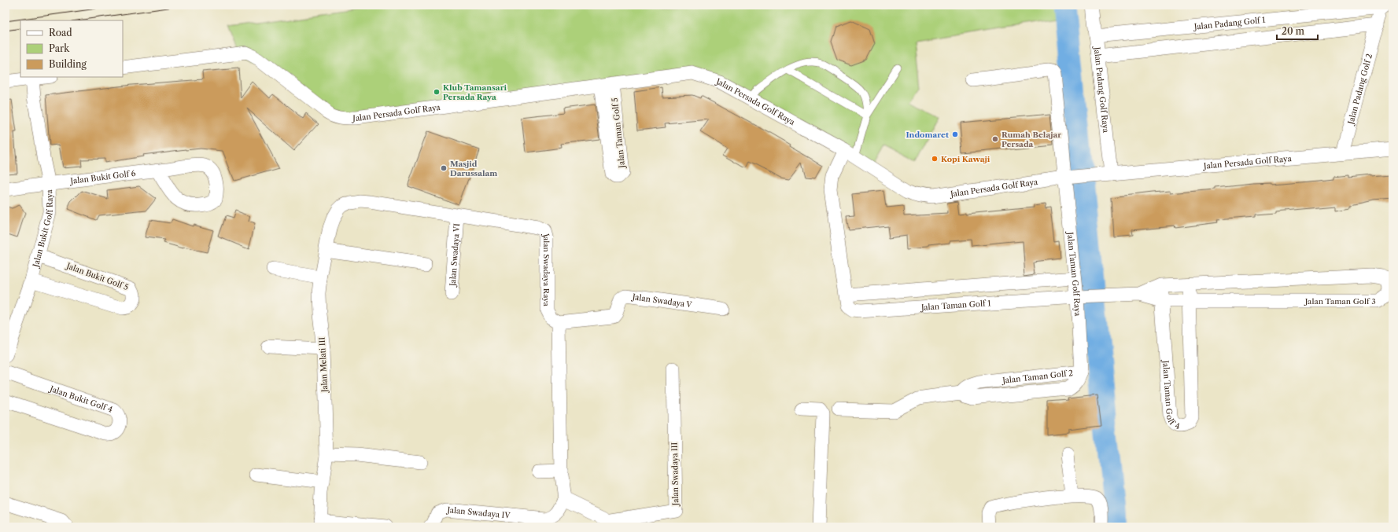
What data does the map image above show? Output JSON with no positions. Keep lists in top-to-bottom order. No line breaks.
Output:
{"streets":{"street":["Jalan Padang Golf 1","Jalan Padang Golf 2","Jalan Padang Golf Raya","Jalan Persada Golf Raya","Jalan Taman Golf 5","Jalan Bukit Golf 6","Jalan Bukit Golf Raya","Jalan Swadaya VI","Jalan Swadaya Raya","Jalan Taman Golf Raya","Jalan Bukit Golf 5","Jalan Swadaya V","Jalan Taman Golf 3","Jalan Taman Golf 1","Jalan Melati III","Jalan Taman Golf 2","Jalan Taman Golf 4","Jalan Bukit Golf 4","Jalan Swadaya III","Jalan Swadaya IV"]},"crossings":[["Jalan Padang Golf 1","Jalan Padang Golf 2"],["Jalan Padang Golf 1","Jalan Padang Golf Raya"],["Jalan Padang Golf 2","Jalan Persada Golf Raya"],["Jalan Padang Golf Raya","Jalan Persada Golf Raya"],["Jalan Persada Golf Raya","Jalan Taman Golf 5"],["Jalan Persada Golf Raya","Jalan Taman Golf Raya"],["Jalan Persada Golf Raya","Jalan Taman Golf 1"],["Jalan Bukit Golf 6","Jalan Bukit Golf Raya"],["Jalan Bukit Golf Raya","Jalan Bukit Golf 5"],["Jalan Swadaya VI","Jalan Swadaya Raya"],["Jalan Swadaya Raya","Jalan Swadaya V"],["Jalan Swadaya Raya","Jalan Melati III"],["Jalan Taman Golf Raya","Jalan Taman Golf 3"],["Jalan Taman Golf Raya","Jalan Taman Golf 1"],["Jalan Taman Golf Raya","Jalan Taman Golf 2"],["Jalan Taman Golf 3","Jalan Taman Golf 1"],["Jalan Taman Golf 3","Jalan Taman Golf 4"]],"places":["Klub Tamansari Persada Raya","Indomaret","Rumah Belajar Persada","Kopi Kawaji","Masjid Darussalam"],"legend":["Road","Park","Building"],"scale_bar":"20 m"}
